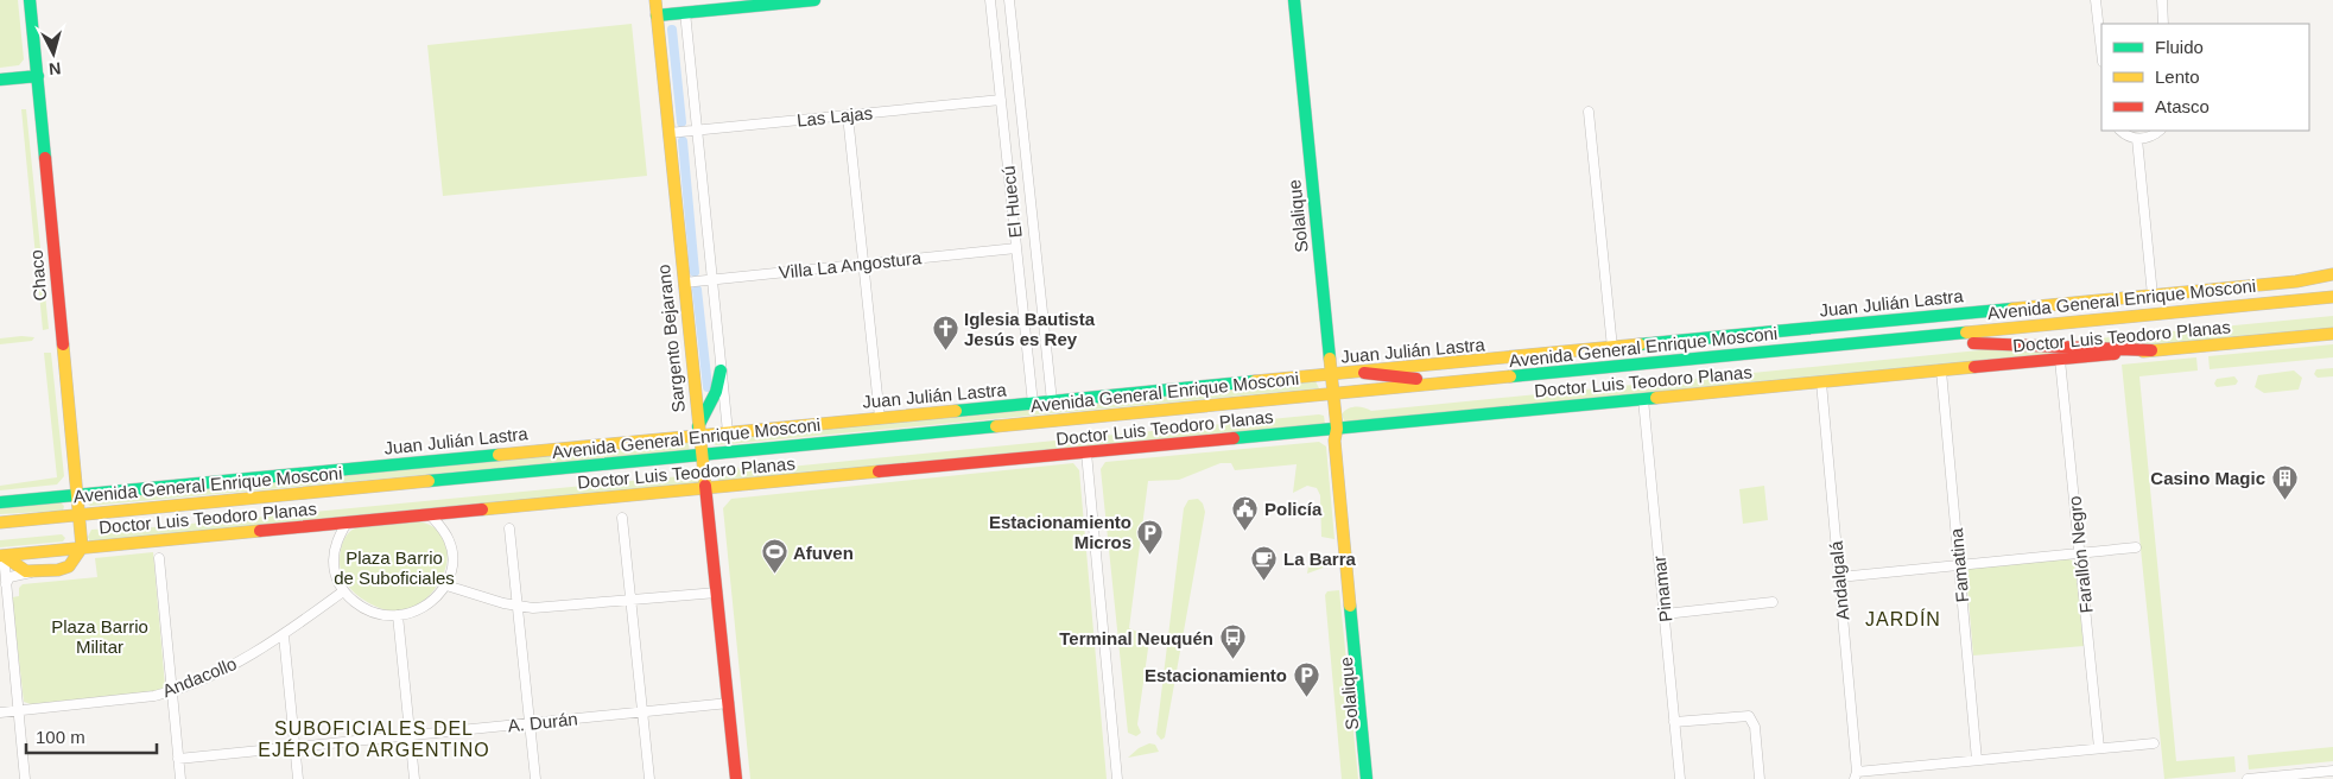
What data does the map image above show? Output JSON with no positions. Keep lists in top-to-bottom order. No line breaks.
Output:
{"streets":{"main road":["Solalique","Chaco","Avenida General Enrique Mosconi","Juan Julián Lastra","Doctor Luis Teodoro Planas","Sargento Bejarano"],"street":["Las Lajas","El Huecú","Villa La Angostura","Farallón Negro","Famatina","Andalgalá","Pinamar","Andacollo","A. Durán"]},"crossings":[["Las Lajas","El Huecú"],["Las Lajas","Sargento Bejarano"],["El Huecú","Villa La Angostura"],["El Huecú","Juan Julián Lastra"],["Solalique","Avenida General Enrique Mosconi"],["Solalique","Juan Julián Lastra"],["Solalique","Doctor Luis Teodoro Planas"],["Villa La Angostura","Sargento Bejarano"],["Chaco","Avenida General Enrique Mosconi"],["Chaco","Juan Julián Lastra"],["Chaco","Doctor Luis Teodoro Planas"],["Avenida General Enrique Mosconi","Sargento Bejarano"],["Juan Julián Lastra","Sargento Bejarano"],["Doctor Luis Teodoro Planas","Sargento Bejarano"],["Doctor Luis Teodoro Planas","Farallón Negro"],["Doctor Luis Teodoro Planas","Famatina"],["Doctor Luis Teodoro Planas","Andalgalá"],["Doctor Luis Teodoro Planas","Pinamar"],["Doctor Luis Teodoro Planas","Andacollo"],["Sargento Bejarano","A. Durán"]],"districts":["JARDÍN","SUBOFICIALES DEL EJÉRCITO ARGENTINO"],"parks":["Plaza Barrio de Suboficiales","Plaza Barrio Militar"],"places":{"church":["Iglesia Bautista Jesús es Rey"],"building":["Casino Magic"],"public building":["Policía"],"parking":["Estacionamiento Micros","Estacionamiento"],"sports":["Afuven"],"cafe":["La Barra"],"bus stop":["Terminal Neuquén"]},"legend":["Fluido","Lento","Atasco"],"scale_bar":"100 m","north":"bottom"}
